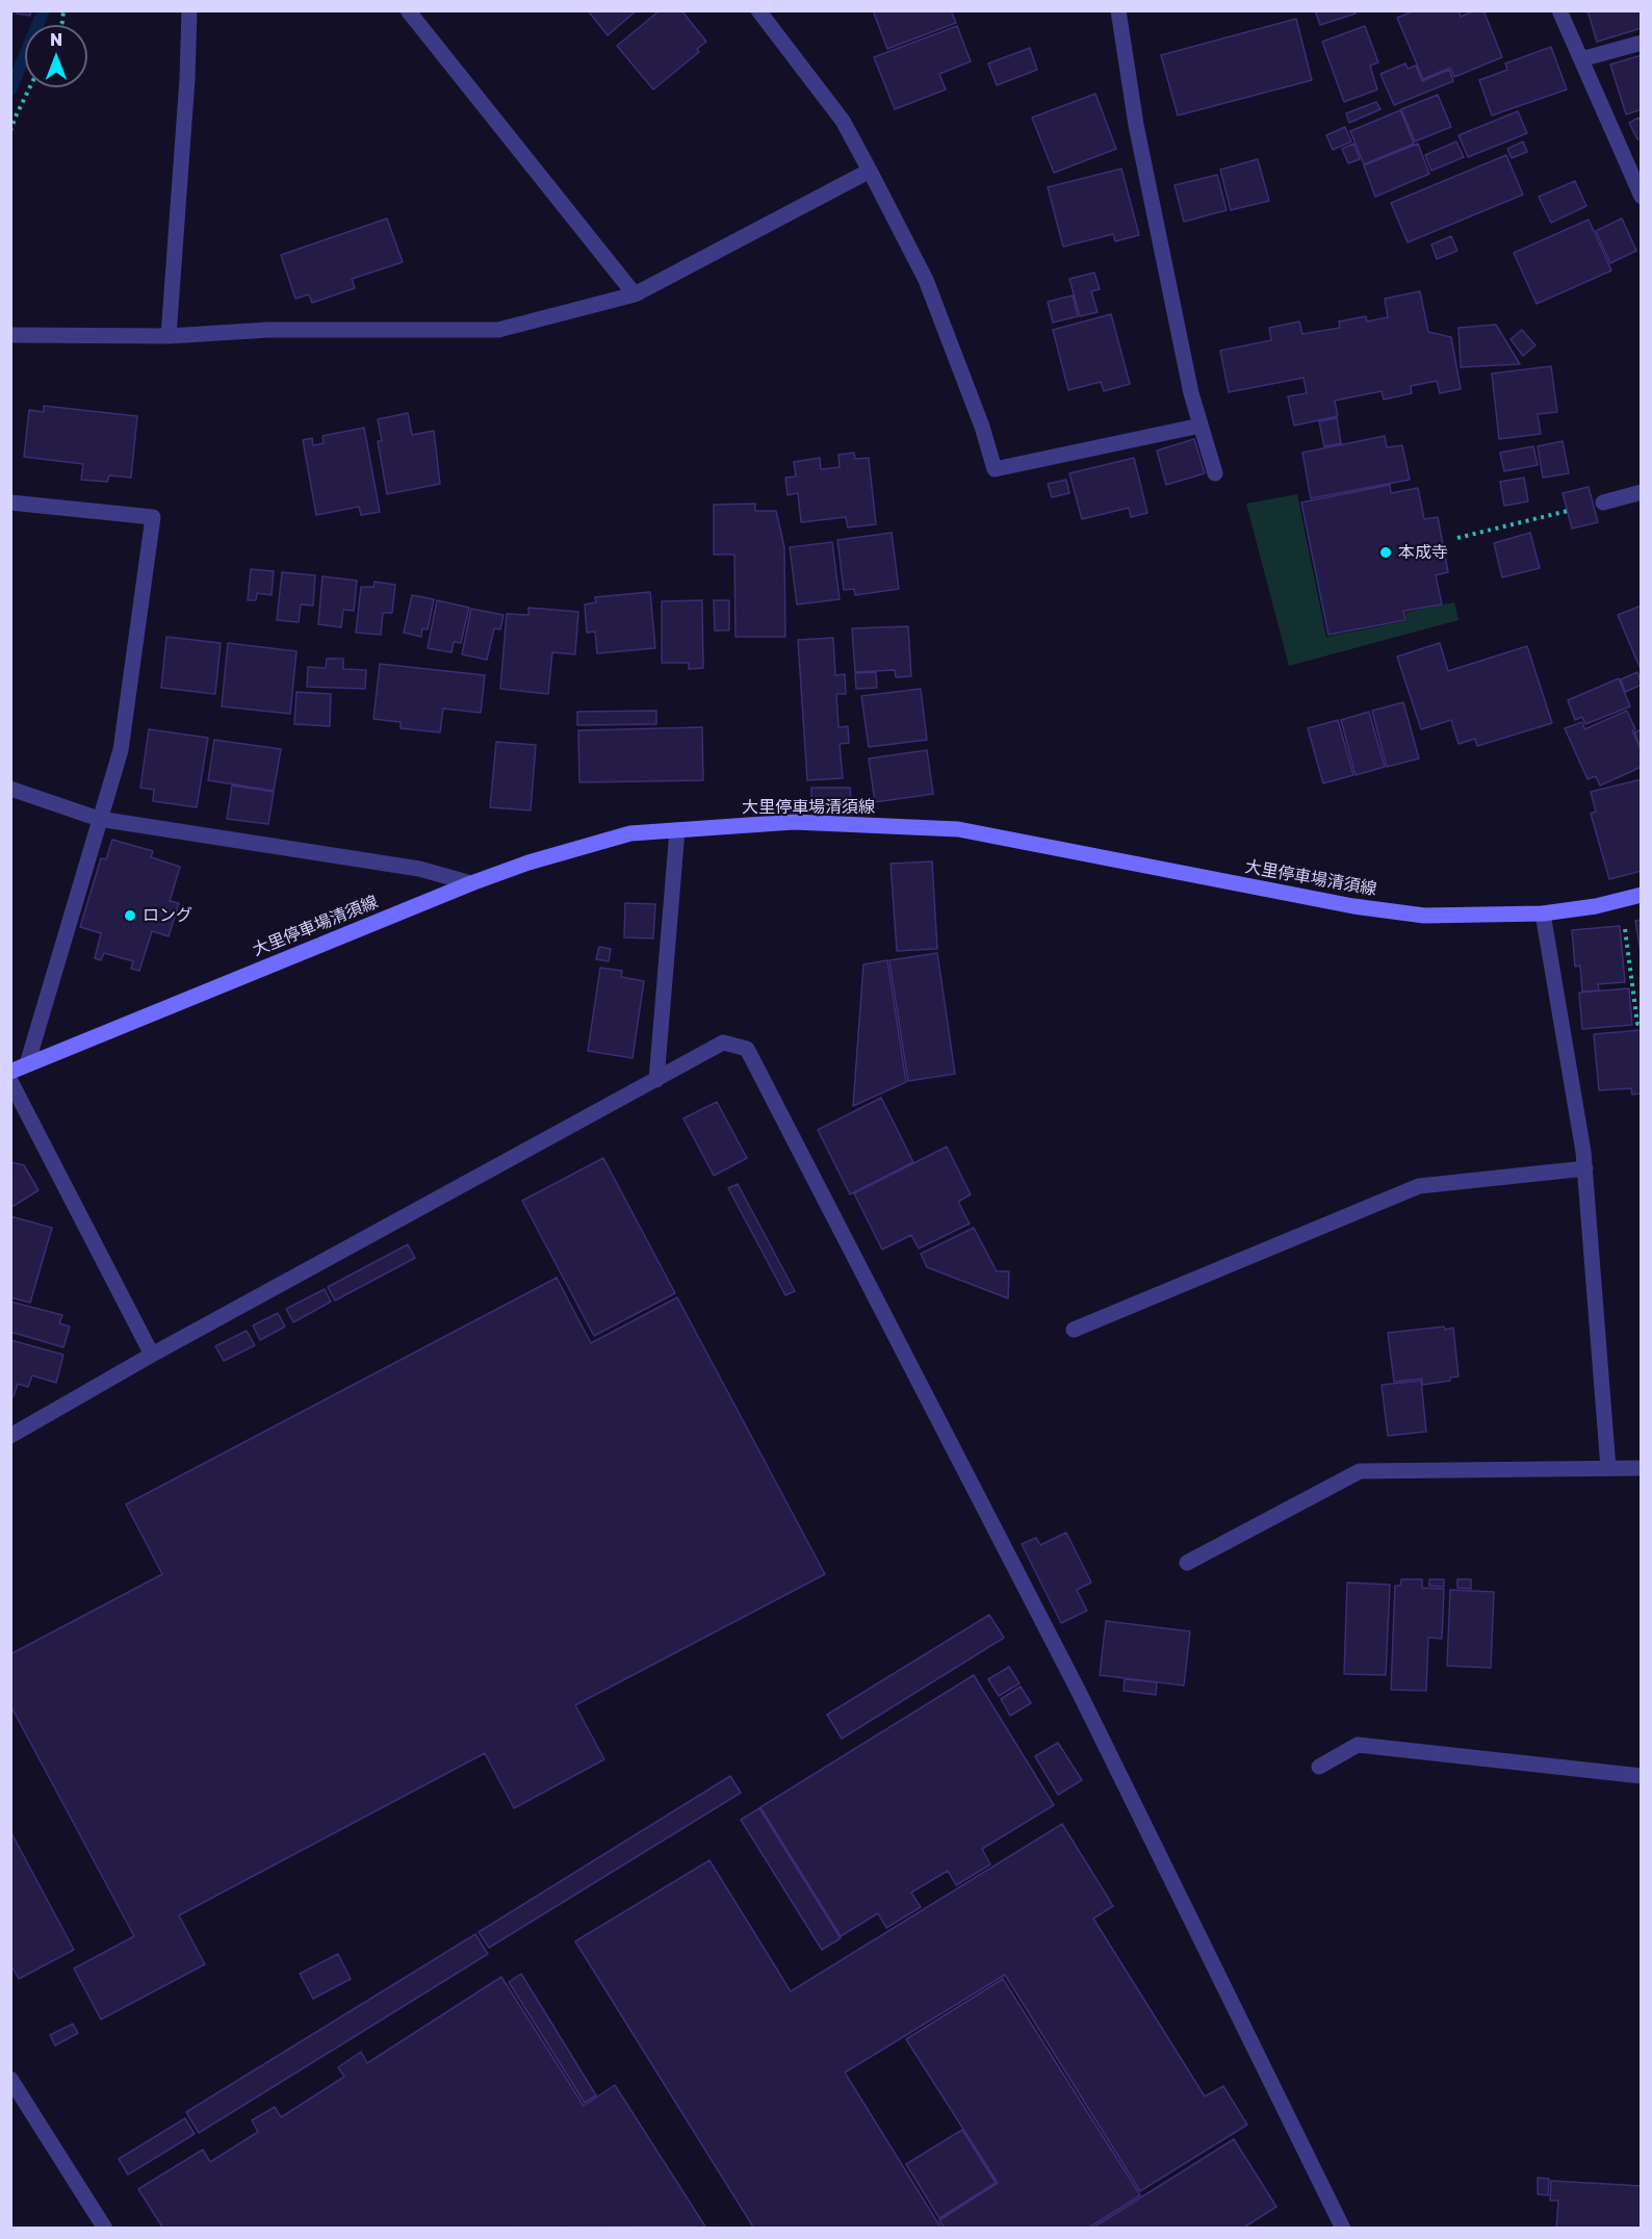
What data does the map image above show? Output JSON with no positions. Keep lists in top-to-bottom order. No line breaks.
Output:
{"streets":{"main road":["大里停車場清須線"]},"places":["本成寺","ロング"],"north":"top"}
